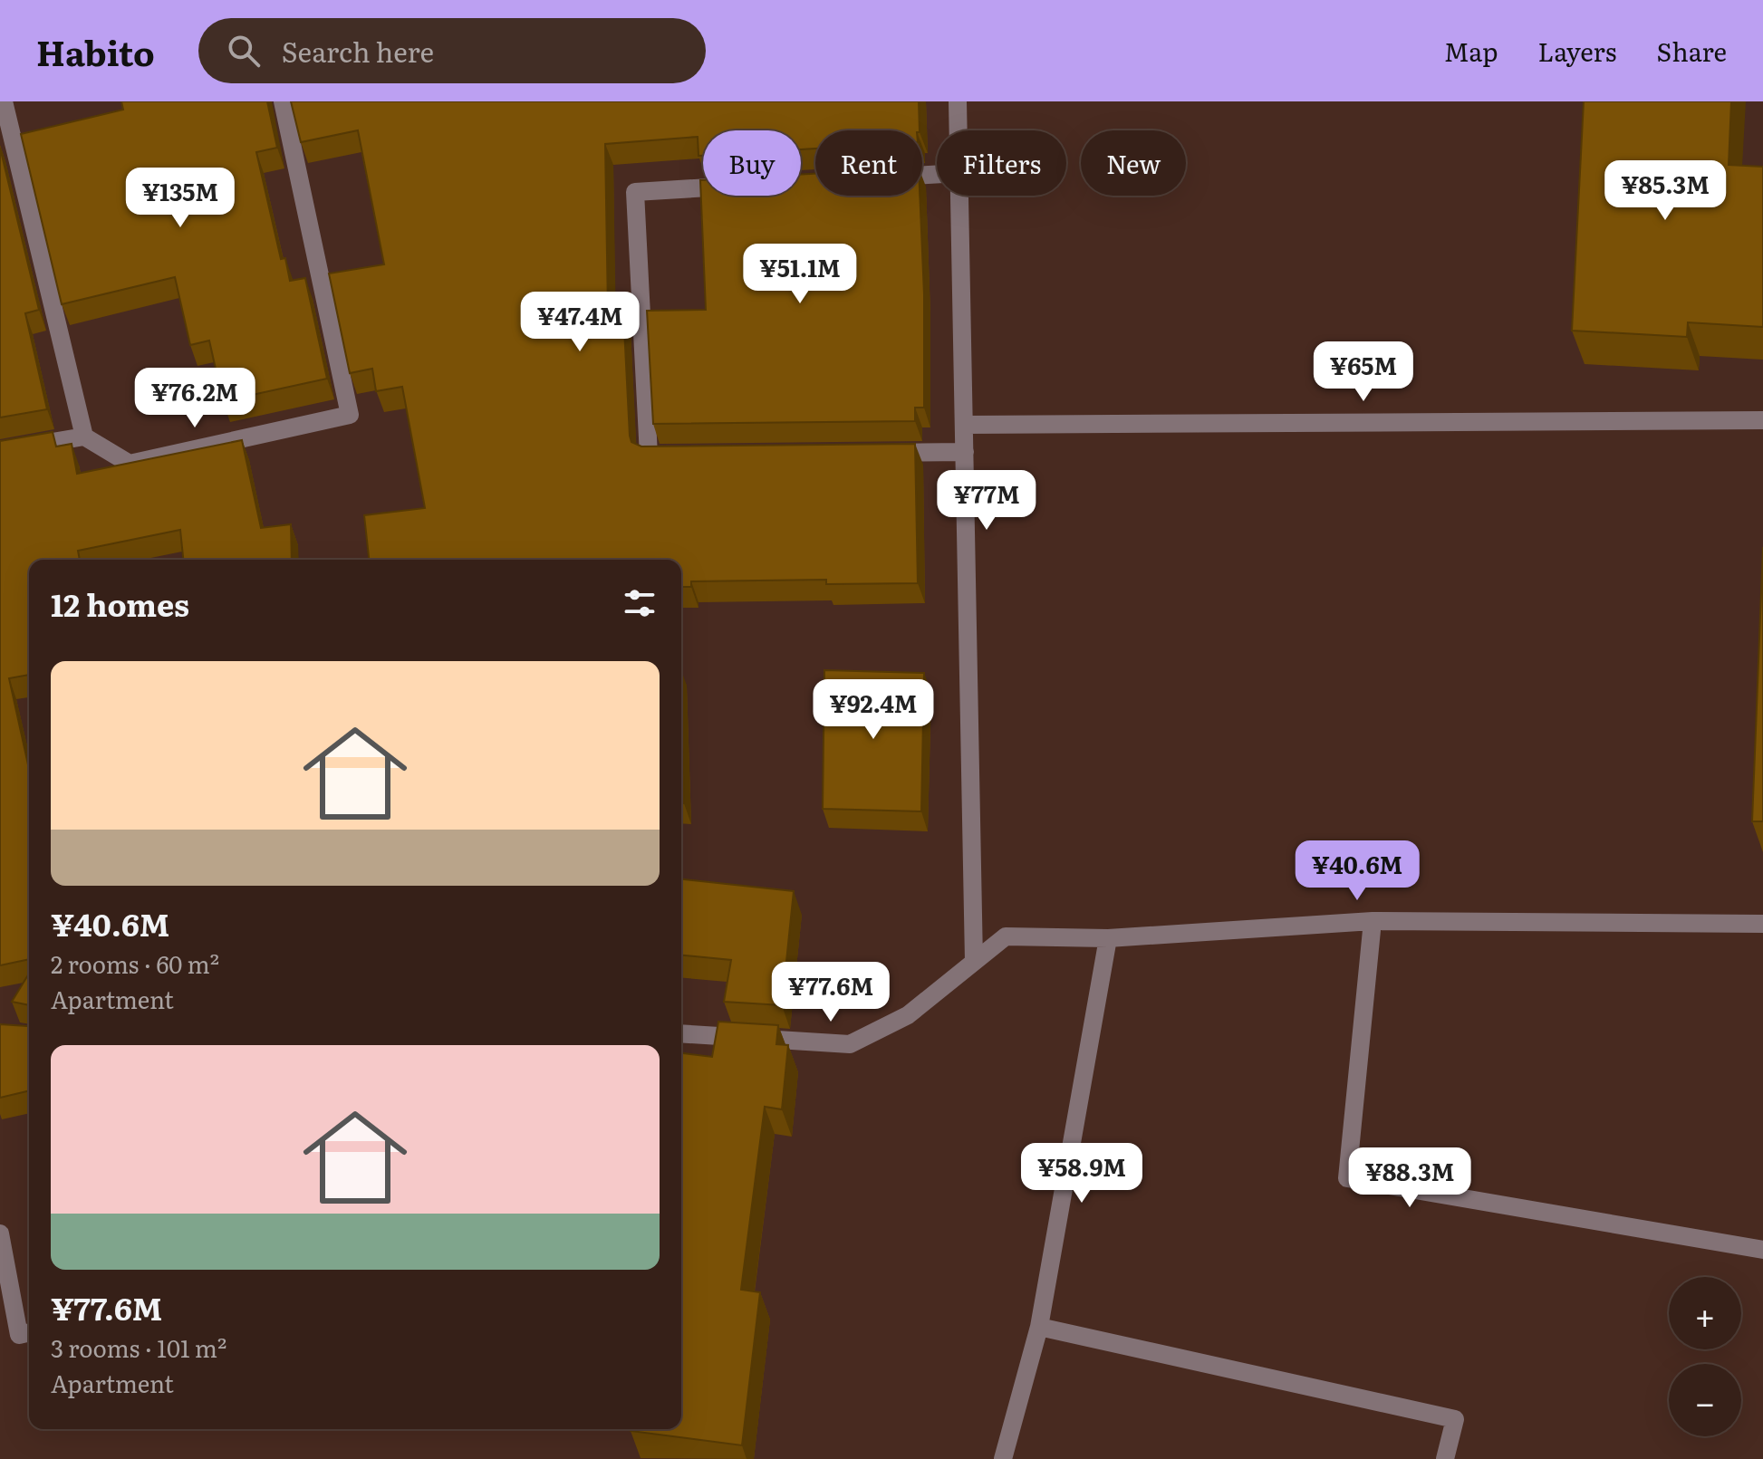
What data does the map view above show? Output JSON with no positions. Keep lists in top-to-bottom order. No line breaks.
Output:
{"page":{"header":"Habito","search":"Search here","nav":["Map","Layers","Share"],"chip":["Buy","Rent","Filters","New"],"price":["¥85.3M","¥135M","¥51.1M","¥47.4M","¥65M","¥76.2M","¥77M","¥92.4M","¥40.6M","¥77.6M","¥58.9M","¥88.3M"],"heading":"12 homes","list":[{"name":"¥40.6M","note":"2 rooms · 60 m² · Apartment"},{"name":"¥77.6M","note":"3 rooms · 101 m² · Apartment"}],"map_buttons":["+","−"]}}
